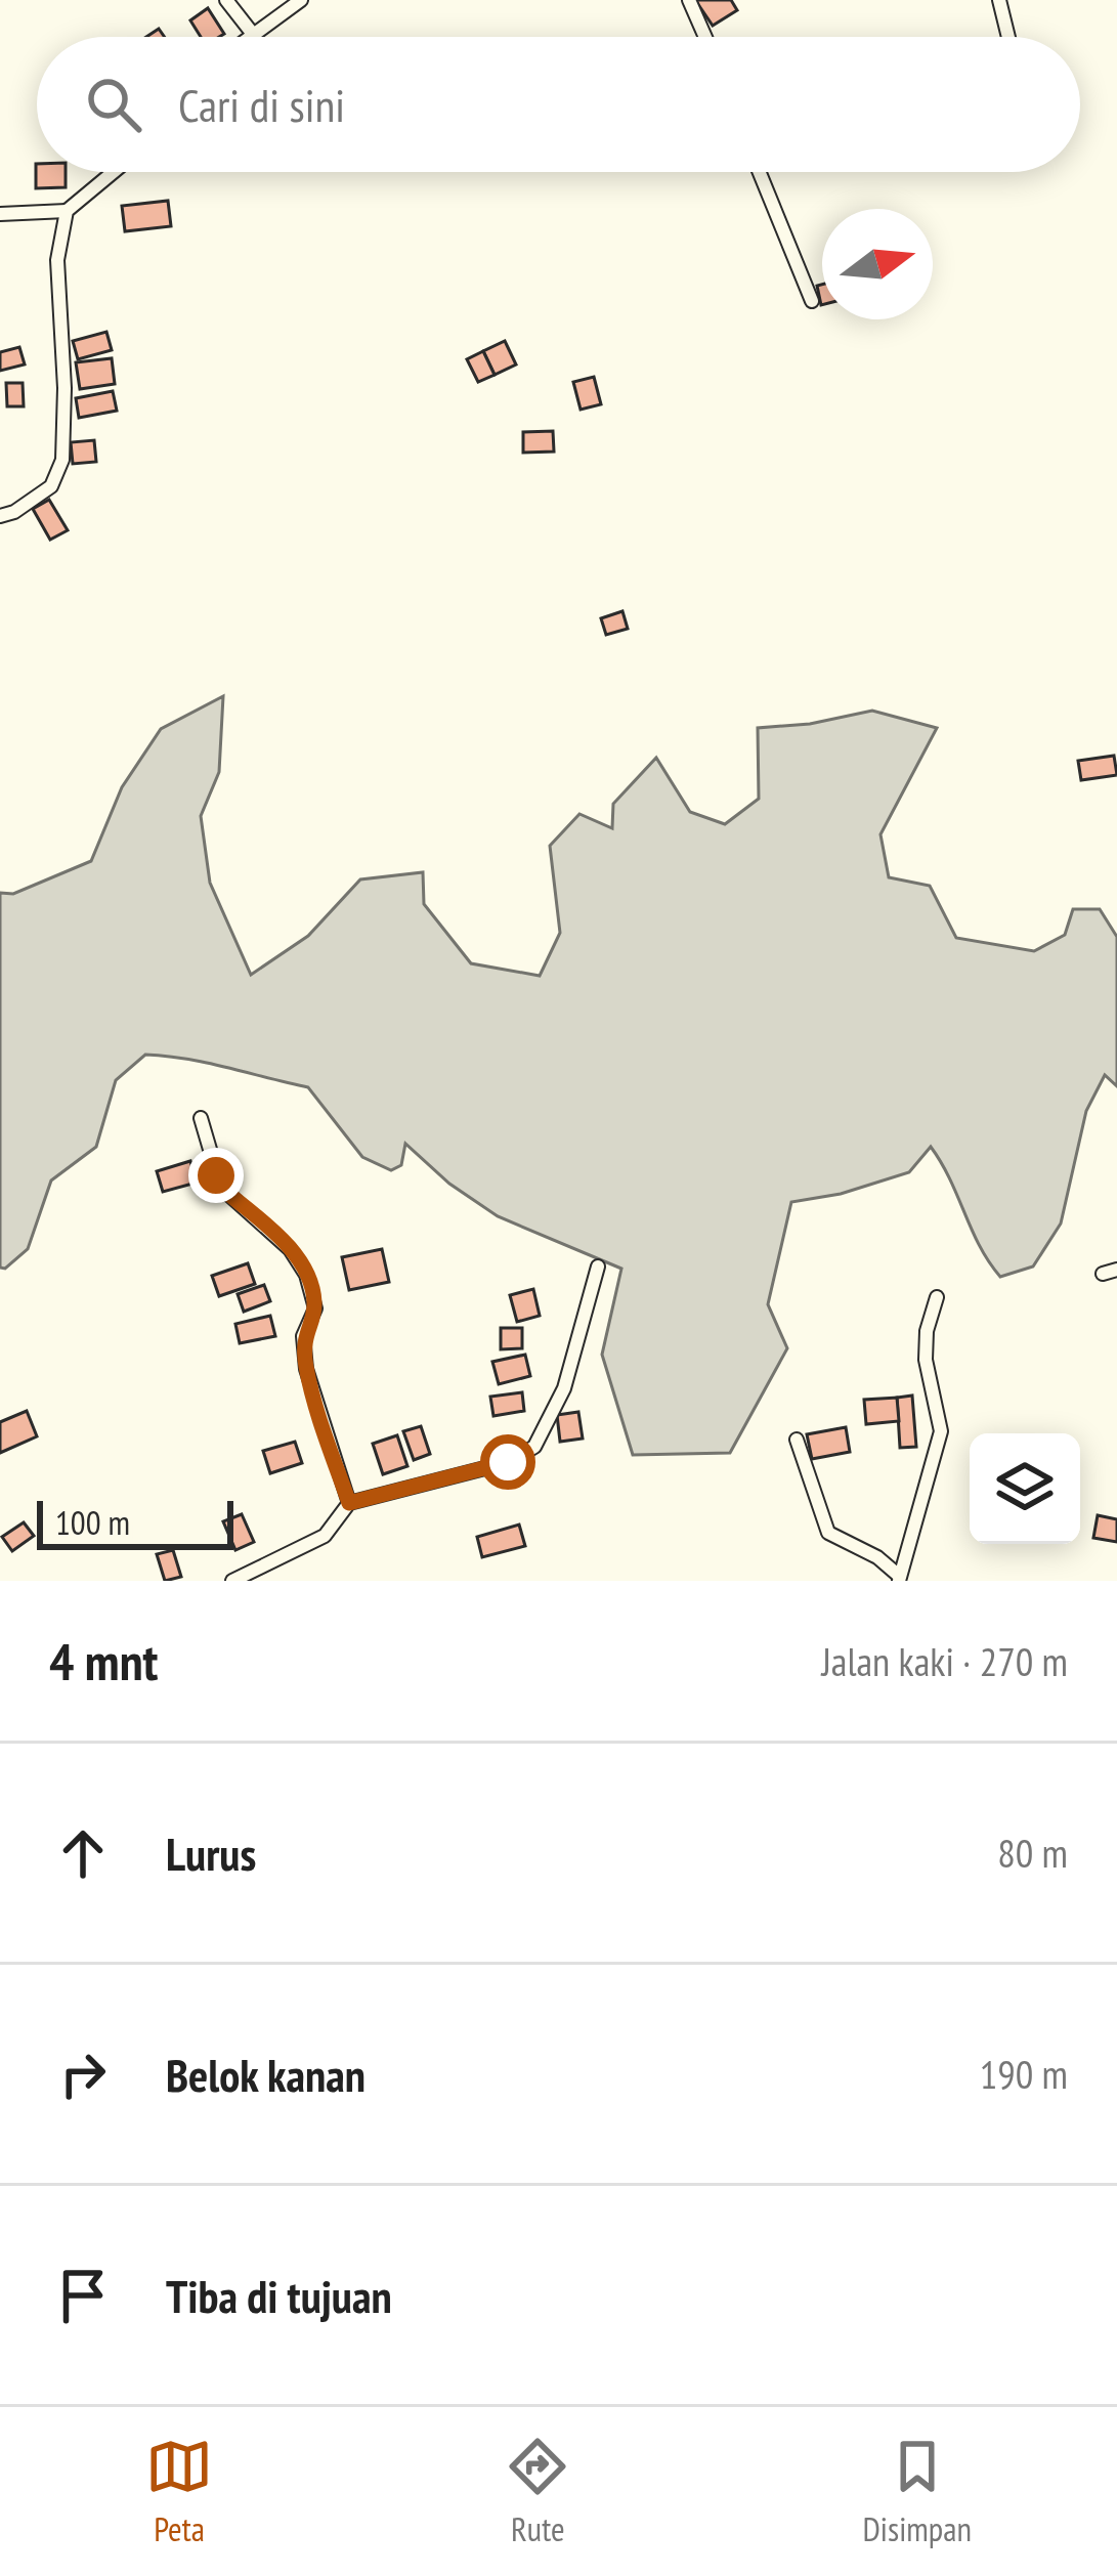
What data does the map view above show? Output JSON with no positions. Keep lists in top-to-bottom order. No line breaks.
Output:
{"scale_bar":"100 m","north":"right","page":{"search":"Cari di sini","scale":"100 m","heading":["4 mnt","Jalan kaki · 270 m"],"list":[["Lurus","80 m"],["Belok kanan","190 m"],"Tiba di tujuan"],"nav":["Peta","Rute","Disimpan"]}}
